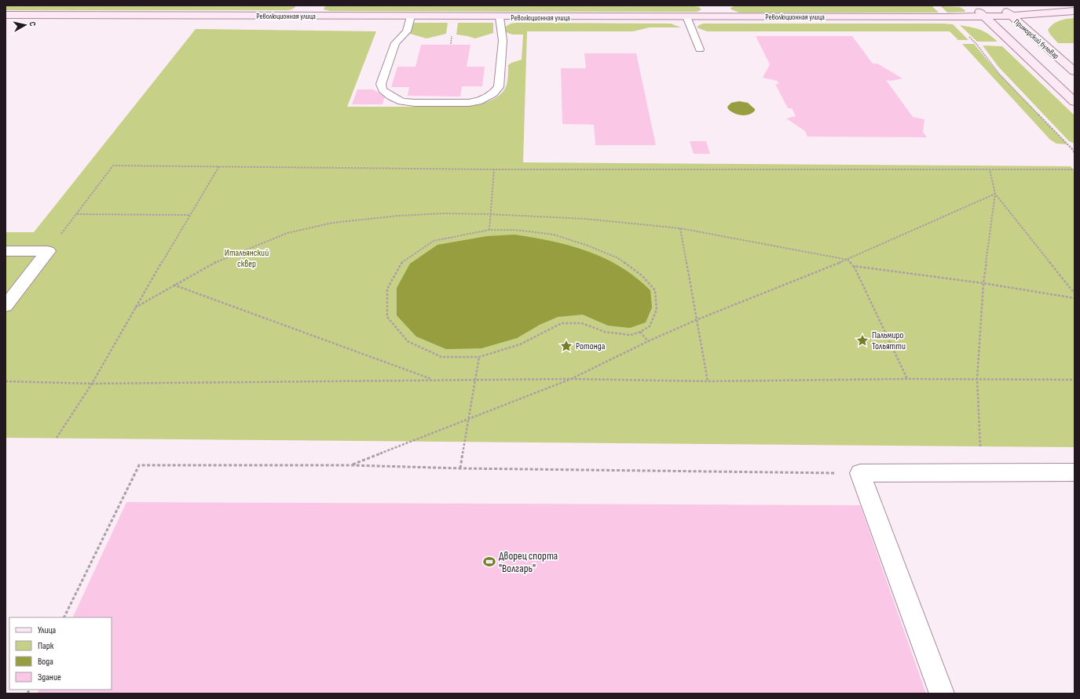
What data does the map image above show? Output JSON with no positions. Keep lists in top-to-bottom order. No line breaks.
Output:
{"streets":{"main road":["Революционная улица","Приморский бульвар"]},"crossings":[["Революционная улица","Приморский бульвар"]],"parks":["Итальянский сквер"],"places":{"place":["Пальмиро Тольятти","Ротонда"],"sports":["Дворец спорта \"Волгарь\""]},"legend":["Улица","Парк","Вода","Здание"],"north":"right"}
